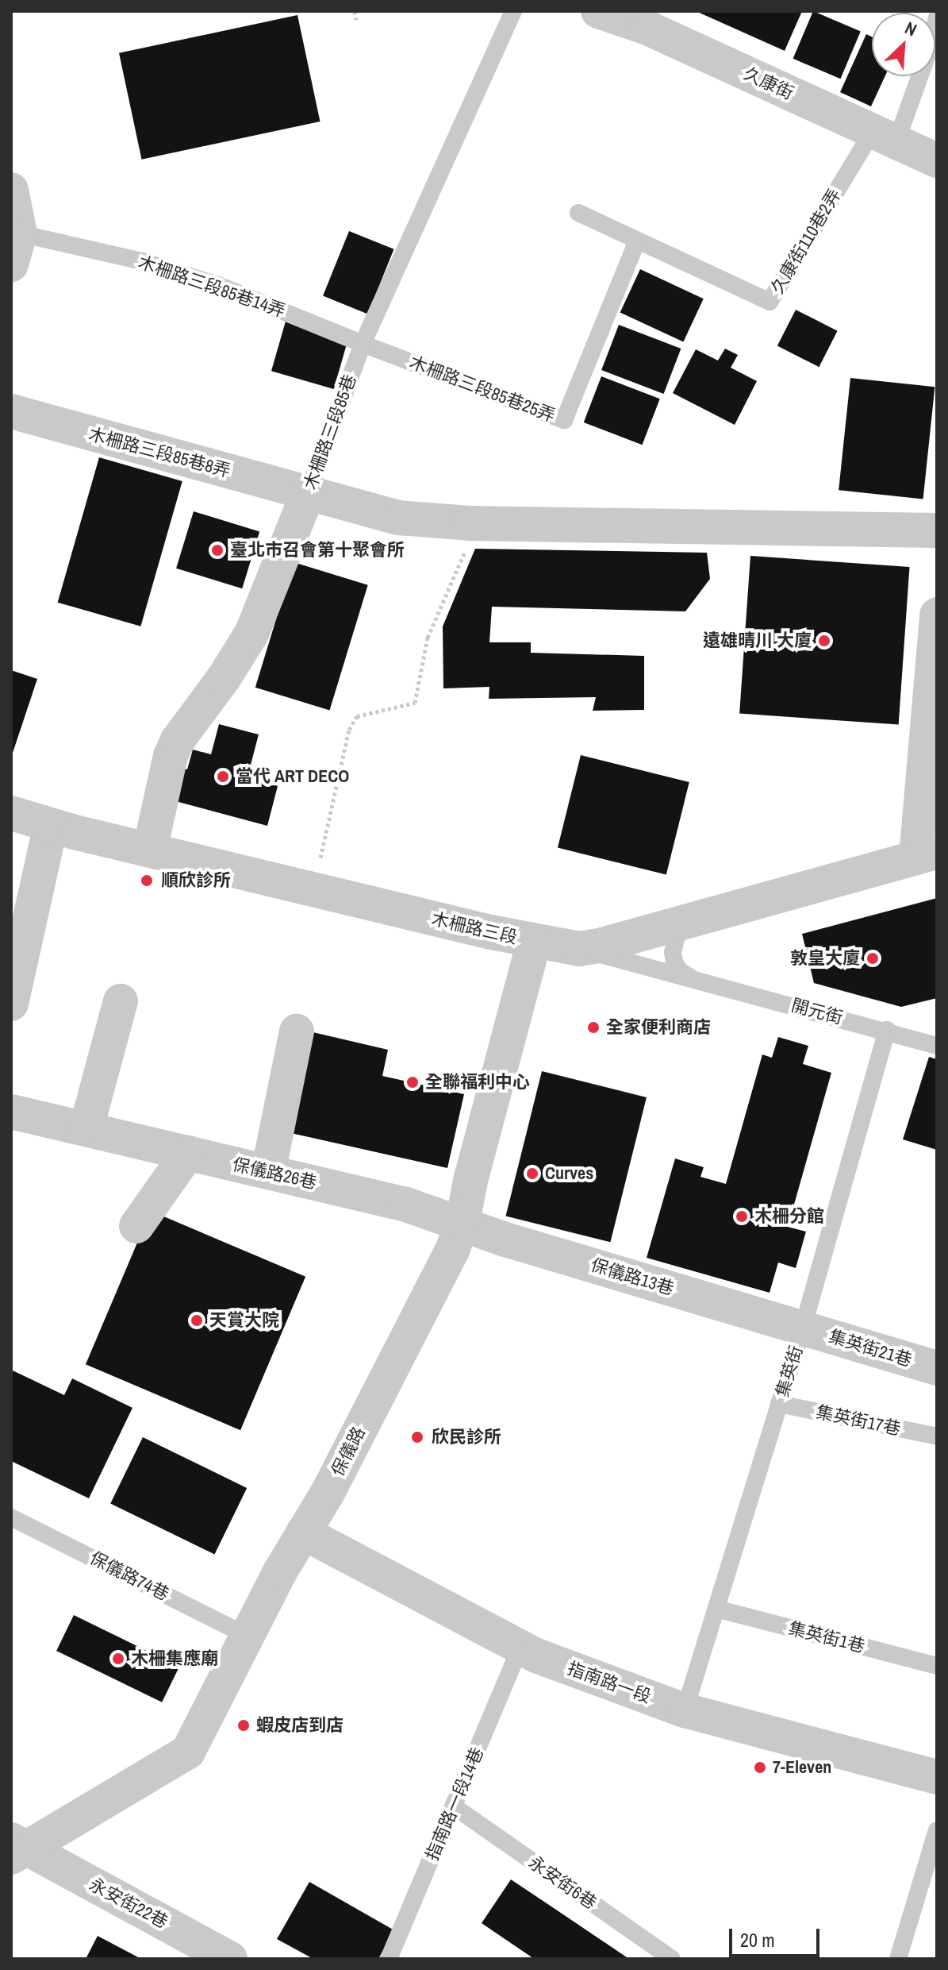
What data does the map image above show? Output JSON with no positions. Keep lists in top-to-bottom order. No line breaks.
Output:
{"streets":{"street":["久康街","木柵路三段85巷","木柵路三段85巷8弄","木柵路三段","保儀路26巷","保儀路13巷","集英街21巷","保儀路","指南路一段","永安街22巷"],"lane":["久康街110巷2弄","木柵路三段85巷14弄","木柵路三段85巷25弄","開元街","集英街","集英街17巷","保儀路74巷","集英街1巷","指南路一段14巷","永安街6巷"]},"crossings":[["久康街","久康街110巷2弄"],["久康街110巷2弄","木柵路三段85巷25弄"],["木柵路三段85巷14弄","木柵路三段85巷25弄"],["木柵路三段85巷14弄","木柵路三段85巷"],["木柵路三段85巷25弄","木柵路三段85巷"],["木柵路三段85巷","木柵路三段85巷8弄"],["木柵路三段85巷","木柵路三段"],["木柵路三段","開元街"],["木柵路三段","保儀路"],["開元街","集英街"],["保儀路26巷","保儀路13巷"],["保儀路26巷","保儀路"],["保儀路13巷","集英街21巷"],["保儀路13巷","集英街"],["保儀路13巷","保儀路"],["集英街21巷","集英街"],["集英街","集英街17巷"],["集英街","集英街1巷"],["集英街","指南路一段"],["保儀路","保儀路74巷"],["保儀路","指南路一段"],["保儀路","永安街22巷"],["指南路一段","指南路一段14巷"],["指南路一段14巷","永安街6巷"]],"places":["臺北市召會第十聚會所","遠雄晴川 大廈","當代 ART DECO","順欣診所","敦皇大廈","全家便利商店","全聯福利中心","Curves","木柵分館","天賞大院","欣民診所","木柵集應廟","蝦皮店到店","7-Eleven"],"scale_bar":"20 m","north":"top right"}
